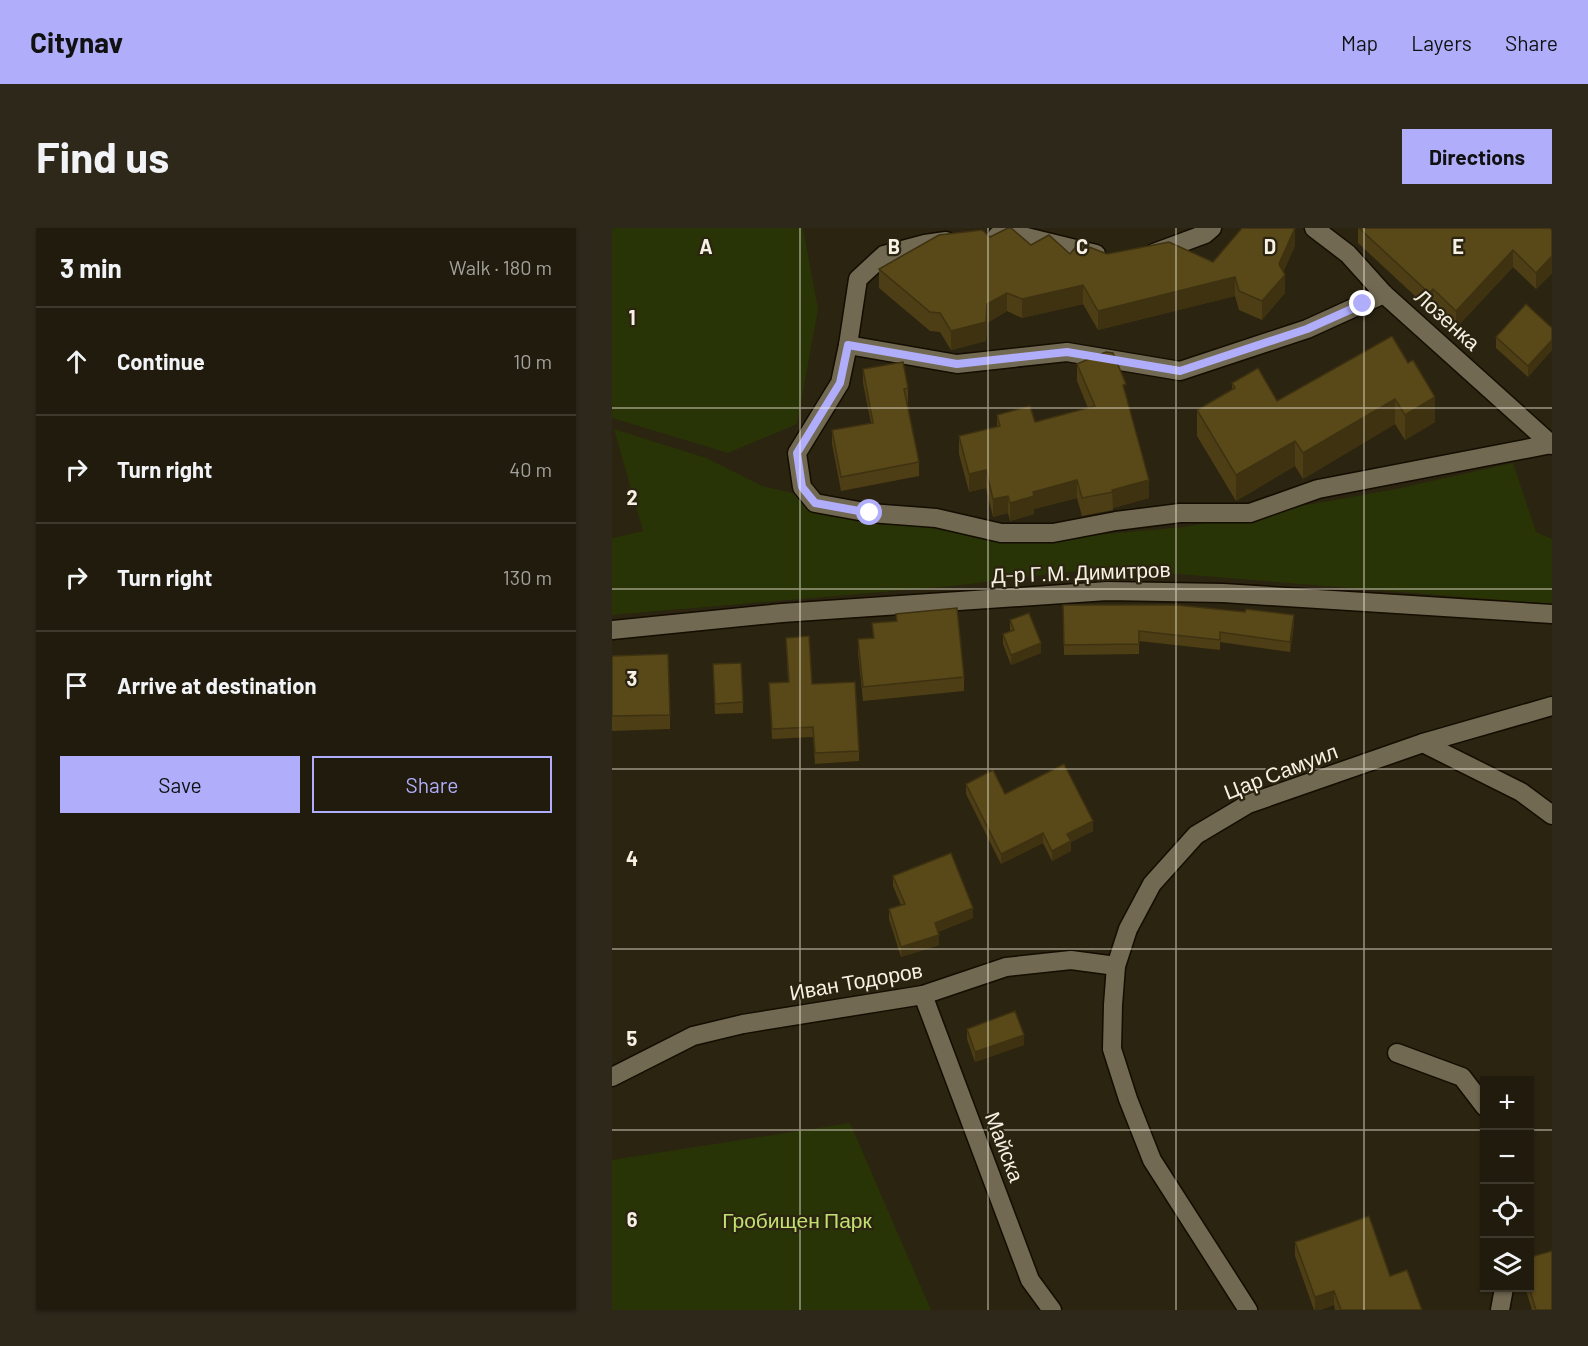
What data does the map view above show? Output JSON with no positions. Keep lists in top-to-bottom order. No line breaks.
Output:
{"streets":{"street":["Лозенка","Д-р Г.М. Димитров","Цар Самуил","Иван Тодоров","Майска"]},"crossings":[["Цар Самуил","Иван Тодоров"],["Иван Тодоров","Майска"]],"parks":["Гробищен Парк"],"page":{"header":"Citynav","nav":["Map","Layers","Share"],"buttons":["Directions",["Save","Share"]],"title":"Find us","heading":["3 min","Walk · 180 m"],"list":[["Continue","10 m"],["Turn right","40 m"],["Turn right","130 m"],"Arrive at destination"],"map_buttons":["+","−"]},"grid":{"columns":["A","B","C","D","E"],"rows":["1","2","3","4","5","6"]}}
